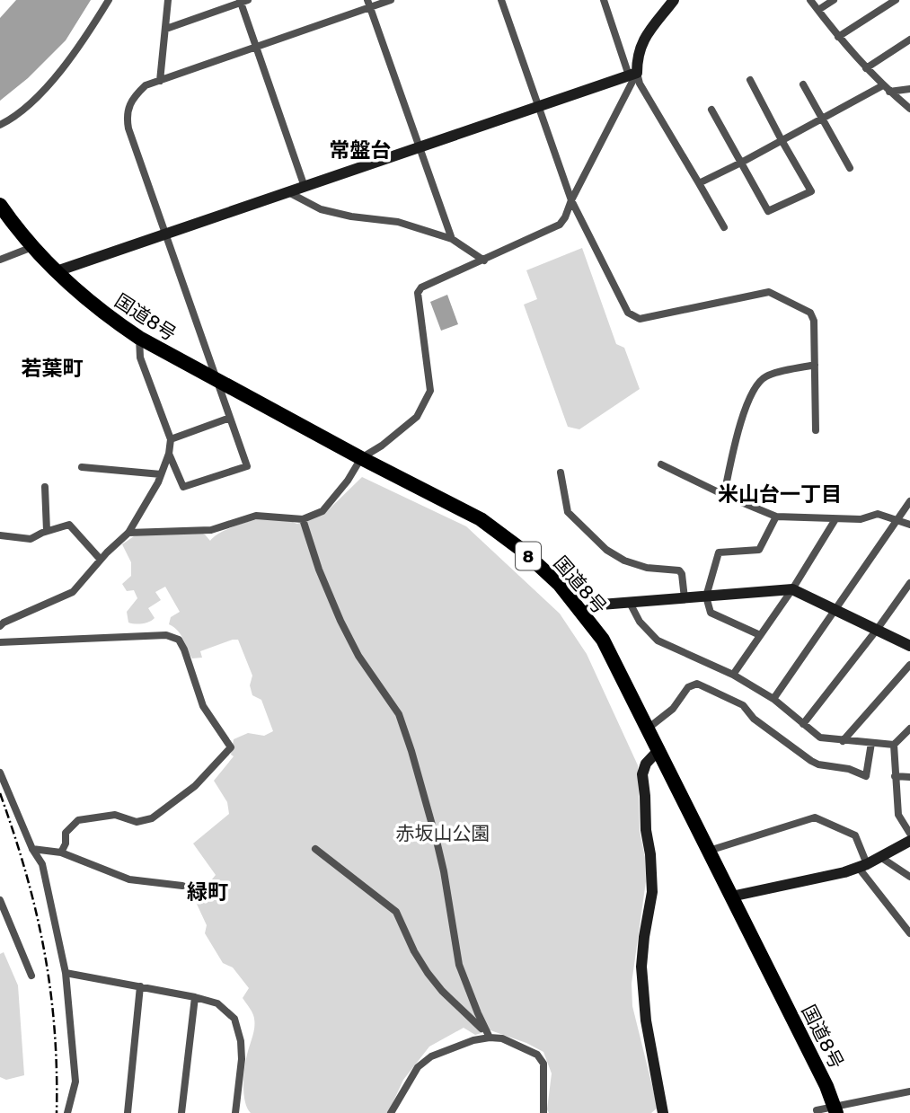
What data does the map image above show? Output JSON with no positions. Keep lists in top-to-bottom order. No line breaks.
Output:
{"streets":{"highway":["国道8号","8"]},"districts":["常盤台","若葉町","米山台一丁目","緑町"],"parks":["赤坂山公園"]}
